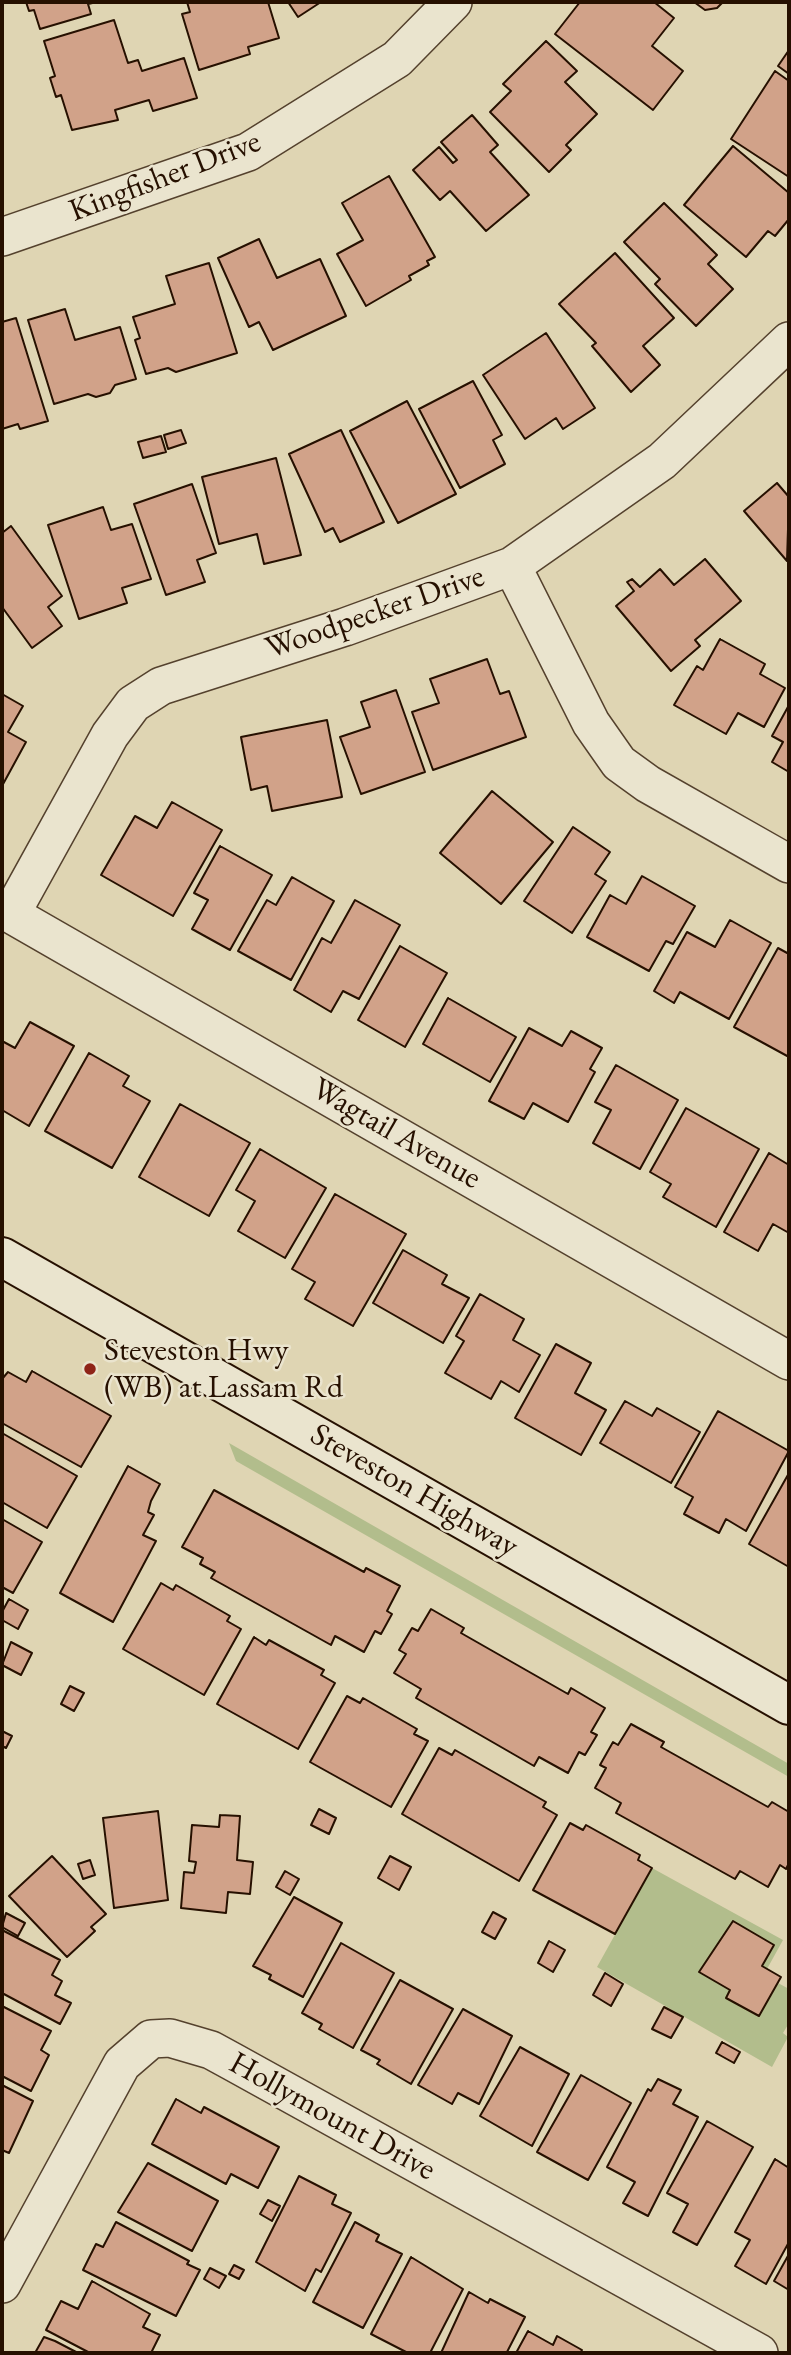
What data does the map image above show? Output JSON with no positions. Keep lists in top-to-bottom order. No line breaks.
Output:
{"streets":{"main road":["Steveston Highway"],"street":["Kingfisher Drive","Woodpecker Drive","Wagtail Avenue","Hollymount Drive"]},"crossings":[["Woodpecker Drive","Wagtail Avenue"]],"places":["Steveston Hwy (WB) at Lassam Rd"]}
